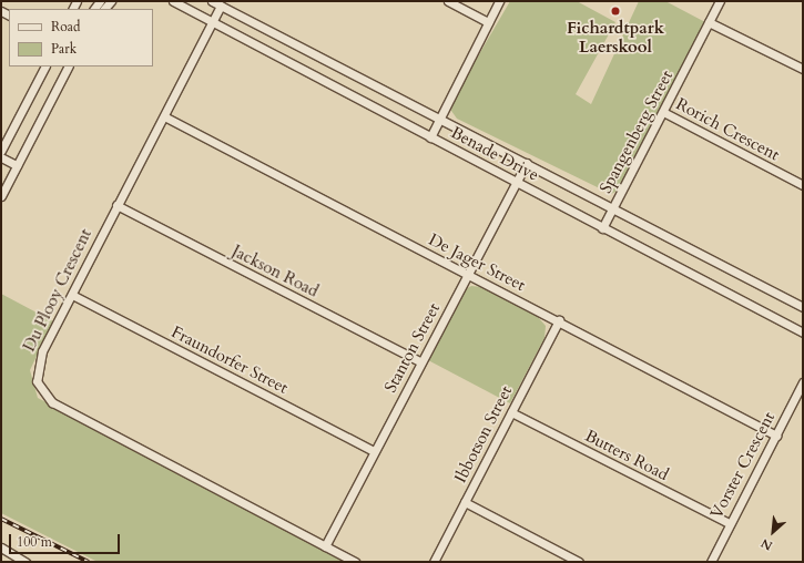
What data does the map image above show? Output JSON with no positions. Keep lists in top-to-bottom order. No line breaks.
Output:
{"streets":{"street":["Rorich Crescent","Spangenberg Street","Benade Drive","De Jager Street","Jackson Road","Du Plooy Crescent","Stanton Street","Fraundorfer Street","Ibbotson Street","Butters Road","Vorster Crescent"]},"crossings":[["Rorich Crescent","Spangenberg Street"],["Spangenberg Street","Benade Drive"],["Benade Drive","Du Plooy Crescent"],["Benade Drive","Stanton Street"],["De Jager Street","Du Plooy Crescent"],["De Jager Street","Stanton Street"],["De Jager Street","Ibbotson Street"],["De Jager Street","Vorster Crescent"],["Jackson Road","Du Plooy Crescent"],["Jackson Road","Stanton Street"],["Du Plooy Crescent","Stanton Street"],["Du Plooy Crescent","Fraundorfer Street"],["Stanton Street","Fraundorfer Street"],["Ibbotson Street","Butters Road"],["Butters Road","Vorster Crescent"]],"places":["Fichardtpark Laerskool"],"legend":["Road","Park"],"scale_bar":"100 m","north":"bottom left"}
